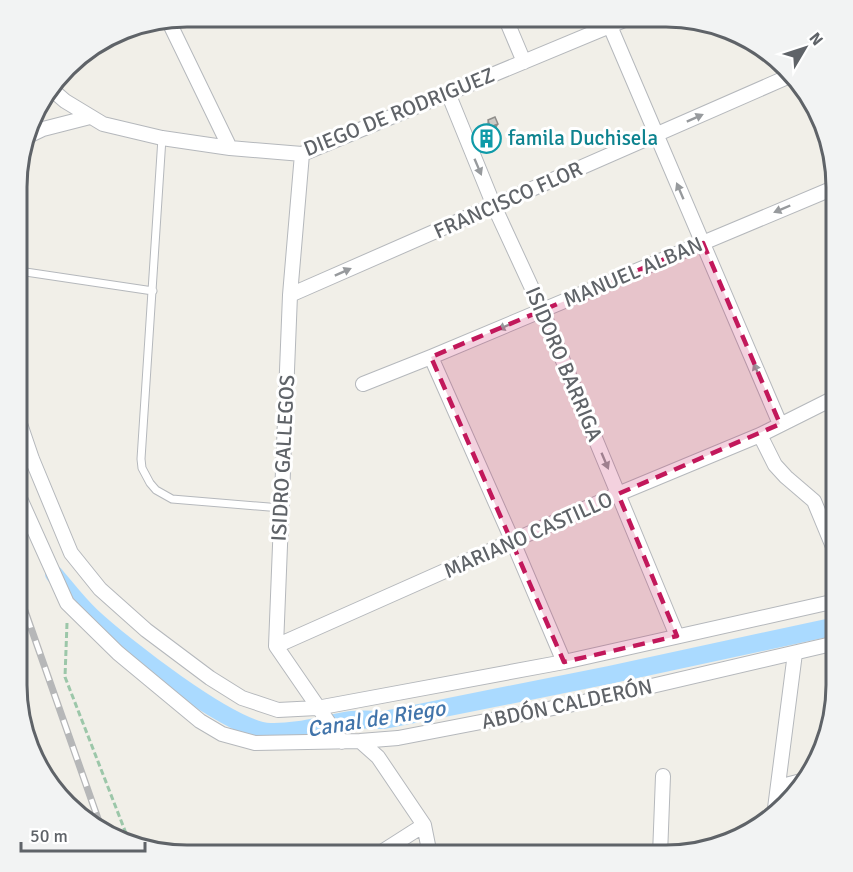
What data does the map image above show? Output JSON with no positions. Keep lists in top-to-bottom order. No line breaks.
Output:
{"streets":{"street":["DIEGO DE RODRIGUEZ","FRANCISCO FLOR","MANUEL ALBAN","ISIDORO BARRIGA","ISIDRO GALLEGOS","MARIANO CASTILLO","ABDÓN CALDERÓN"]},"crossings":[["DIEGO DE RODRIGUEZ","ISIDORO BARRIGA"],["DIEGO DE RODRIGUEZ","ISIDRO GALLEGOS"],["FRANCISCO FLOR","ISIDORO BARRIGA"],["FRANCISCO FLOR","ISIDRO GALLEGOS"],["MANUEL ALBAN","ISIDORO BARRIGA"],["ISIDORO BARRIGA","MARIANO CASTILLO"],["ISIDRO GALLEGOS","MARIANO CASTILLO"]],"one_way":["FRANCISCO FLOR","MANUEL ALBAN"],"water":["Canal de Riego"],"places":{"building":["famila Duchisela"]},"scale_bar":"50 m","north":"top right"}
